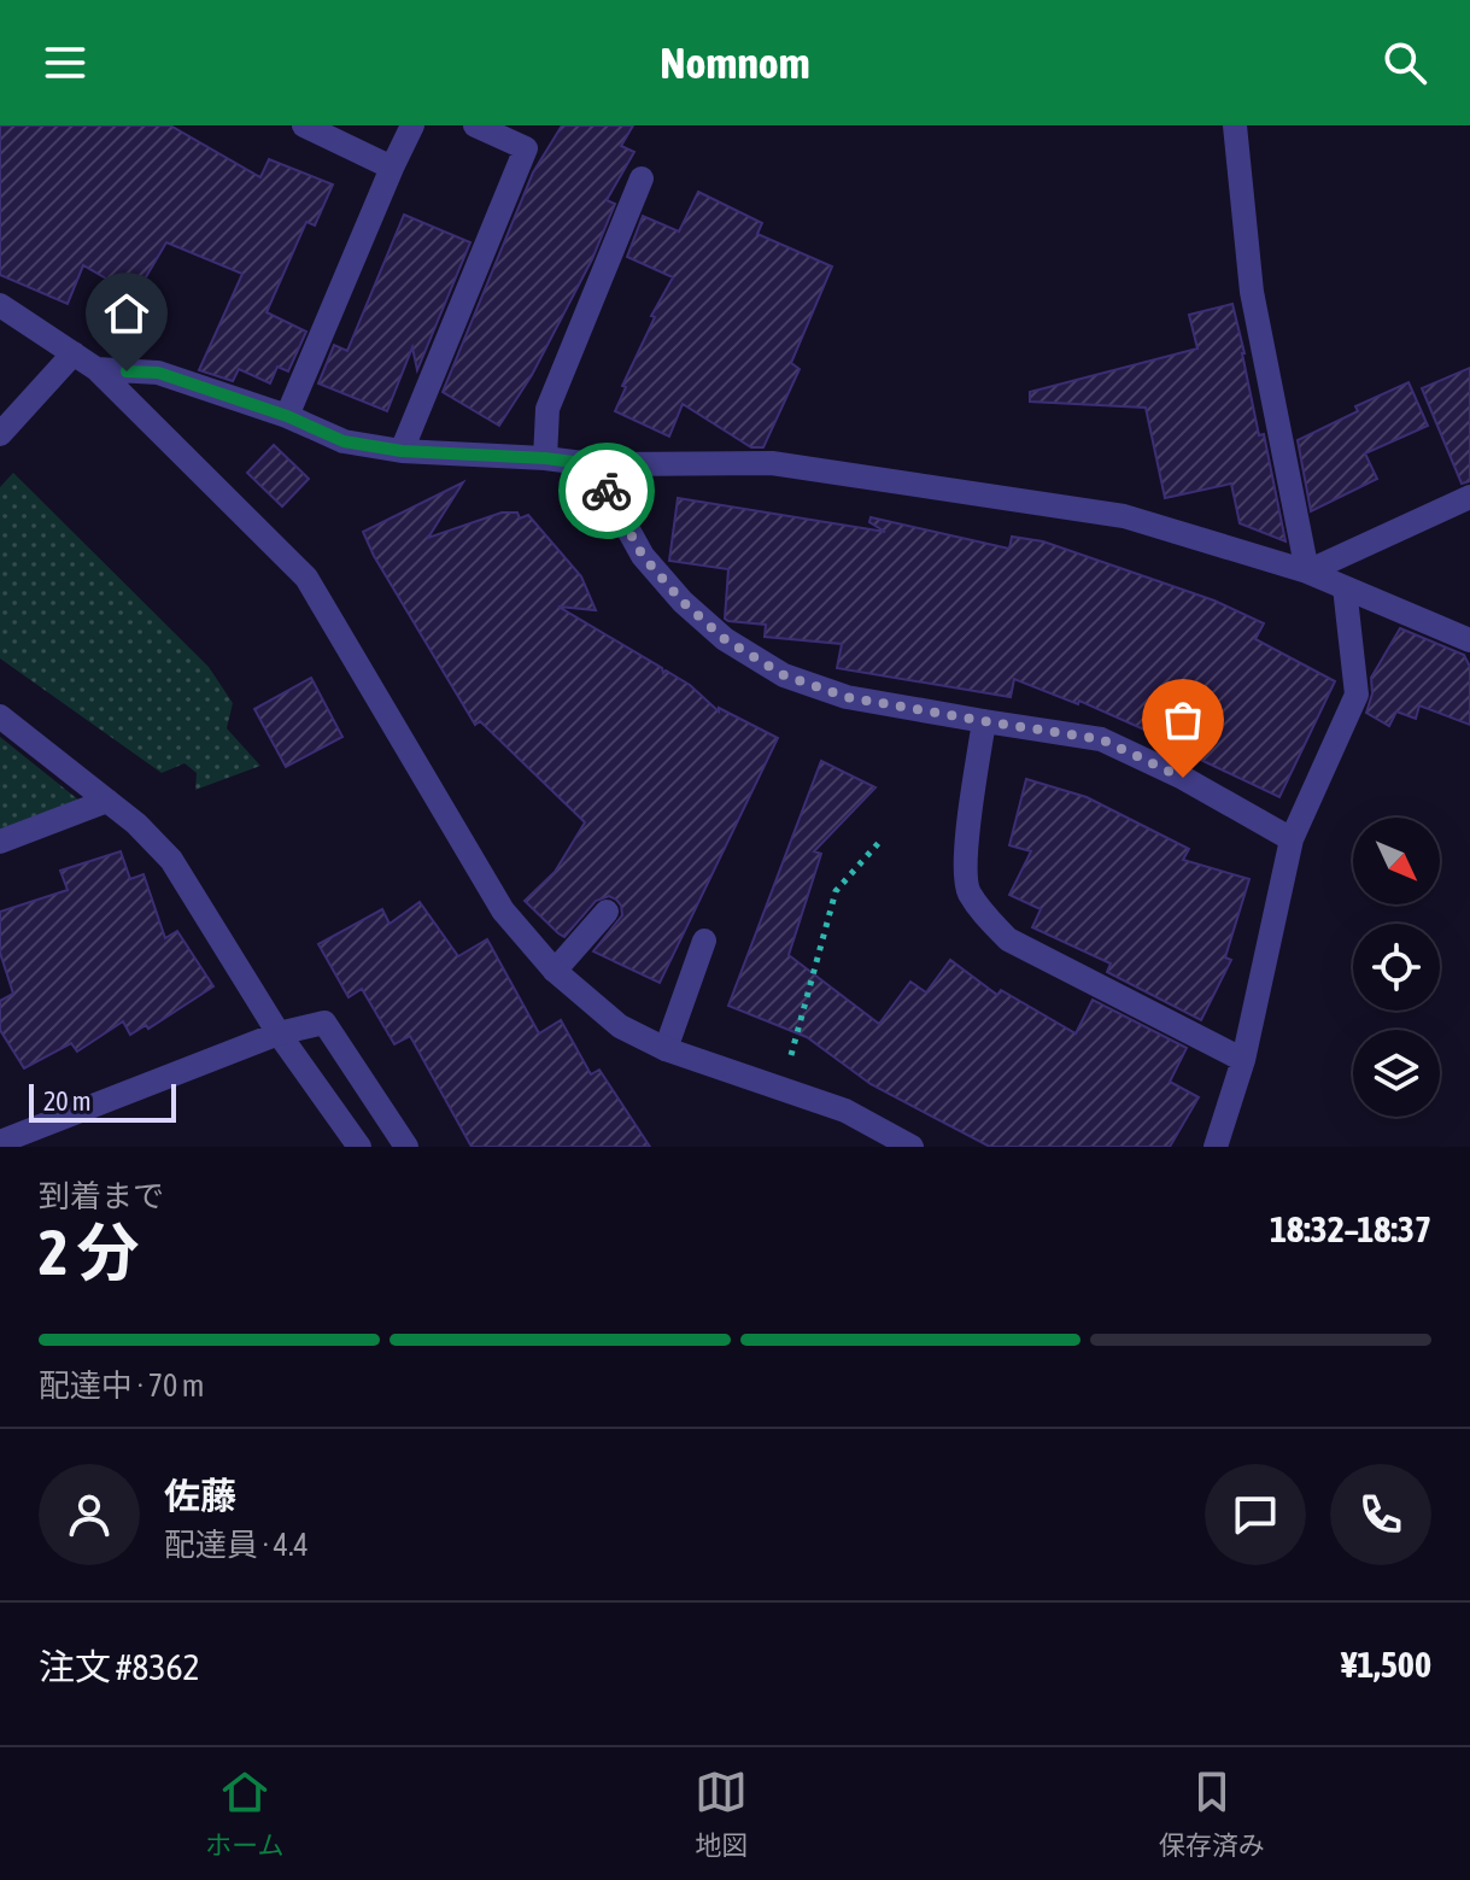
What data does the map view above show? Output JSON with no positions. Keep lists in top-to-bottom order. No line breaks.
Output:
{"scale_bar":"20 m","north":"bottom right","page":{"header":"Nomnom","scale":"20 m","heading":["2 分","到着まで","18:32–18:37"],"panel":["佐藤","配達員 · 4.4","注文 #8362","¥1,500"],"bar":"配達中 · 70 m","tabs":["ホーム","地図","保存済み"]}}
